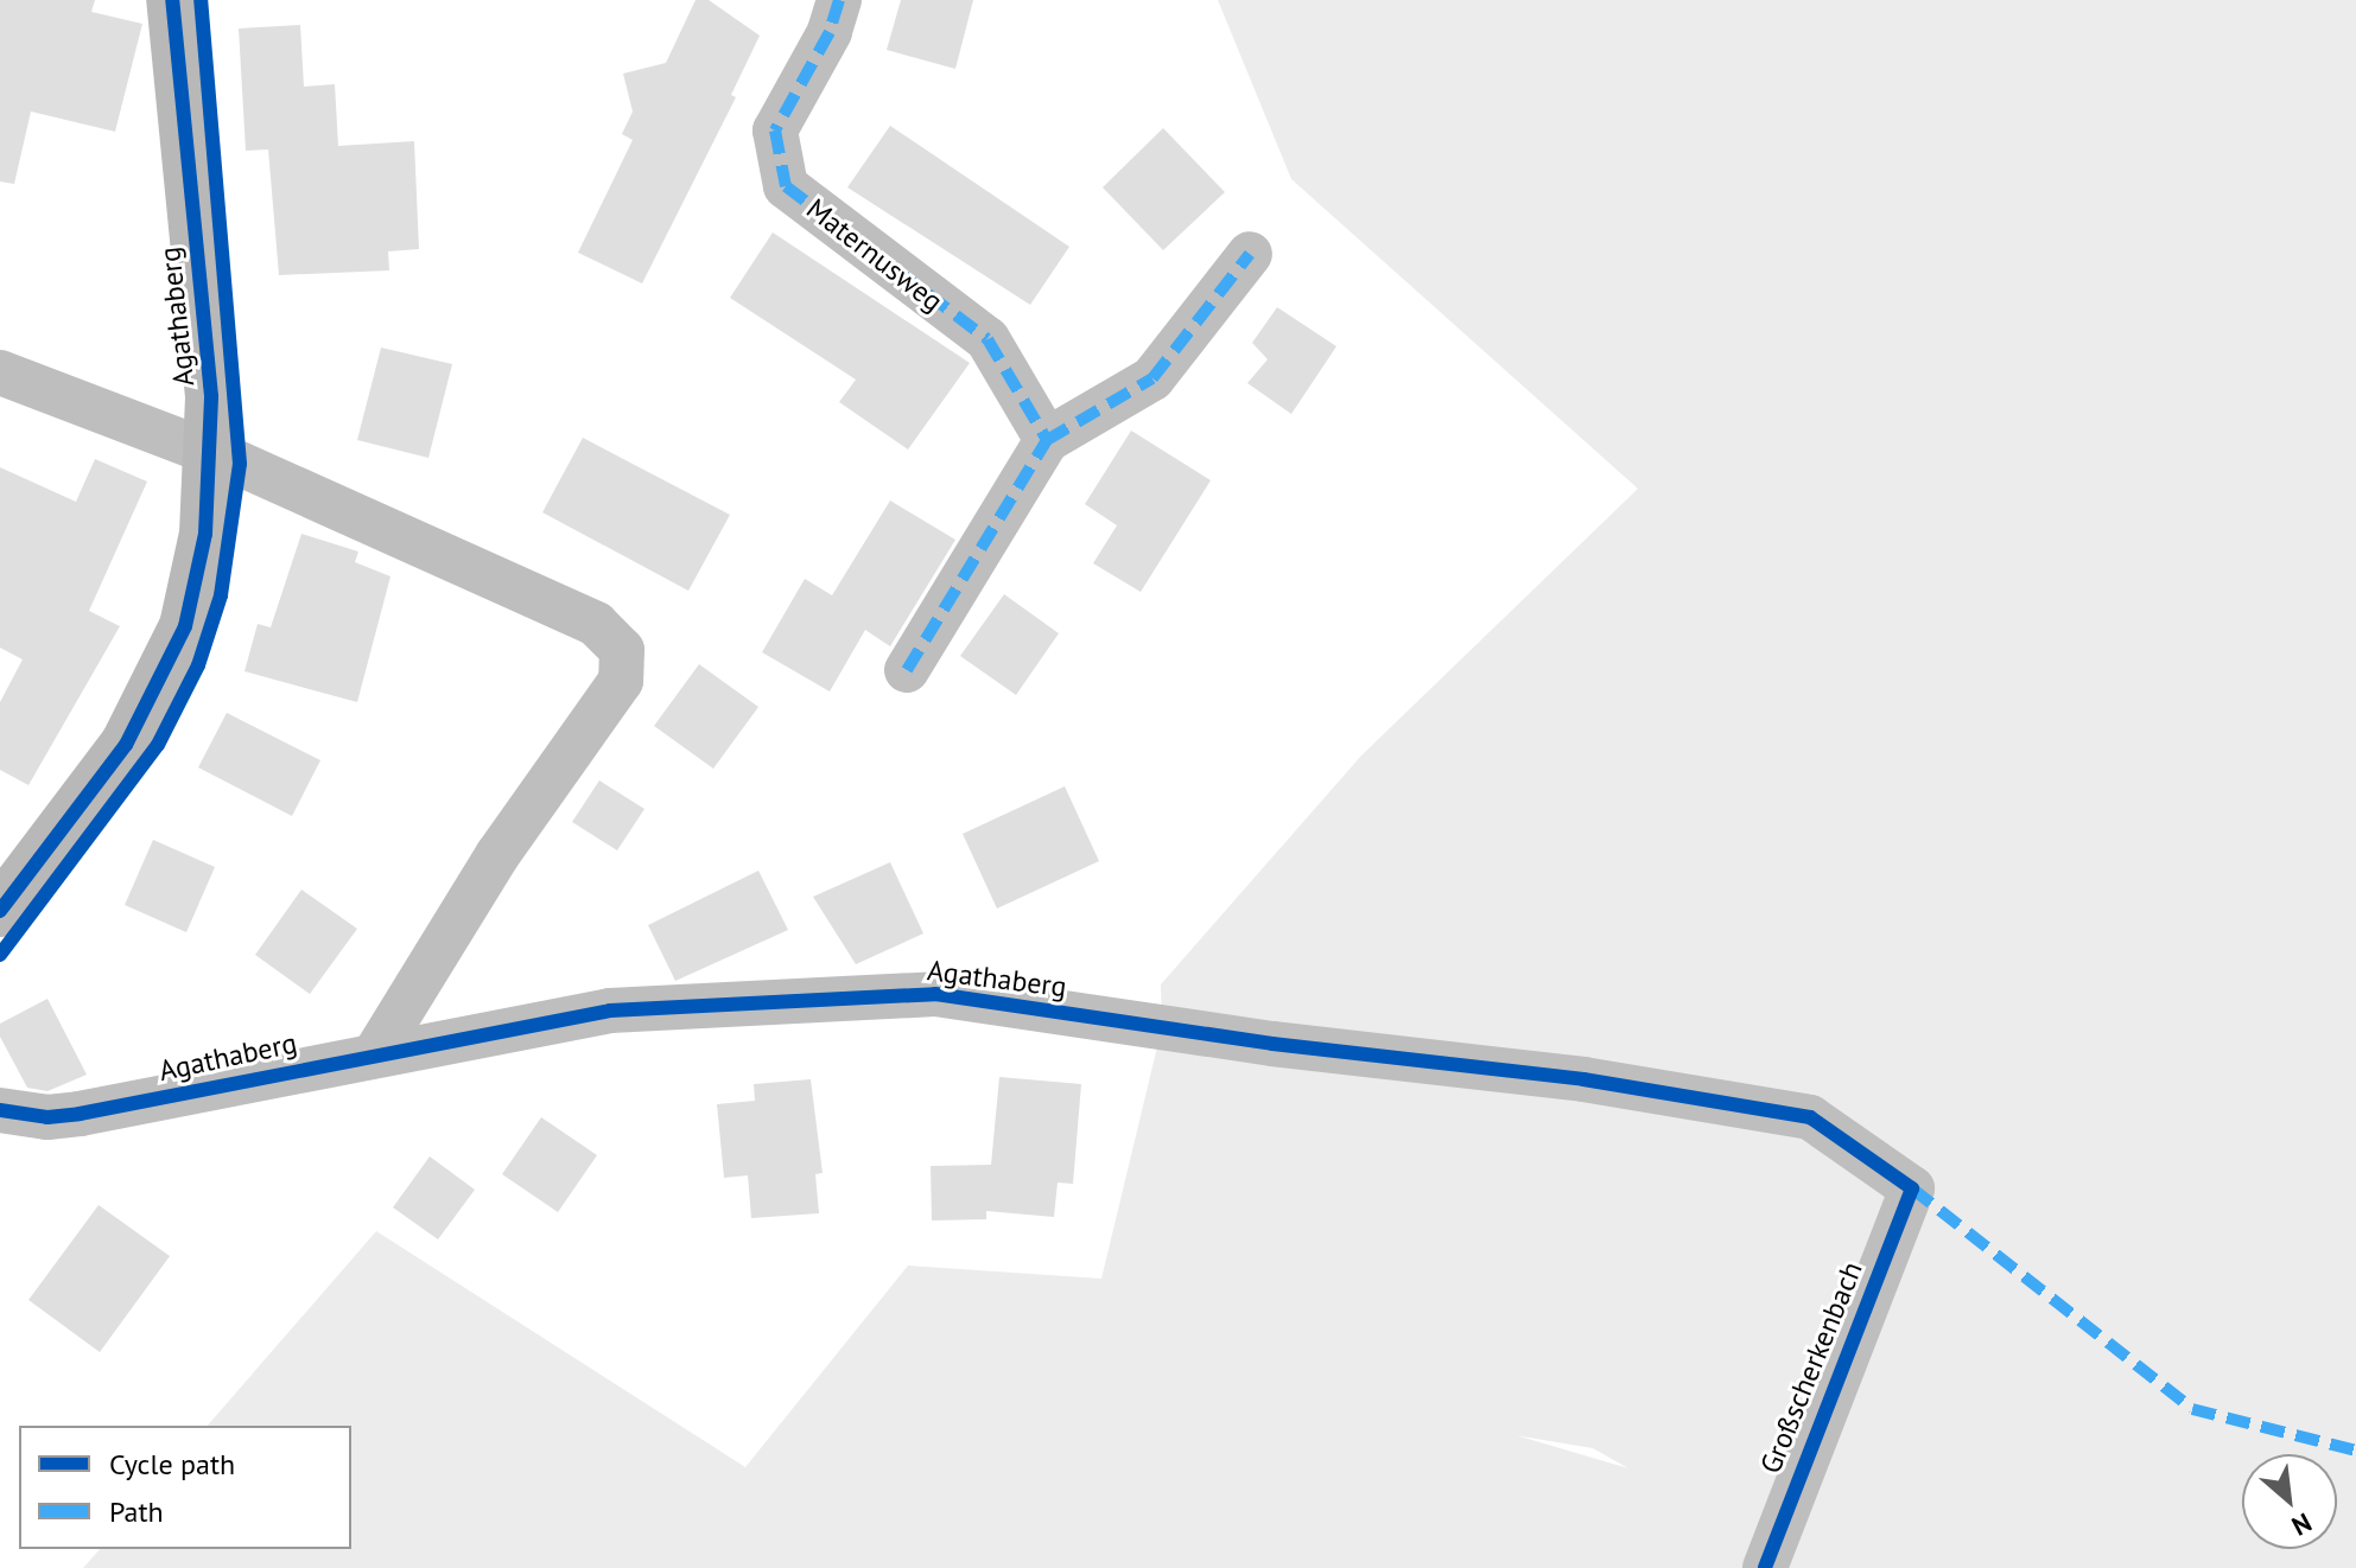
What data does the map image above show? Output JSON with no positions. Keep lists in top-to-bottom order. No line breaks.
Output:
{"streets":{"street":["Maternusweg","Agathaberg","Großscherkenbach"]},"crossings":[["Agathaberg","Großscherkenbach"]],"legend":["Cycle path","Path"],"north":"bottom right"}
